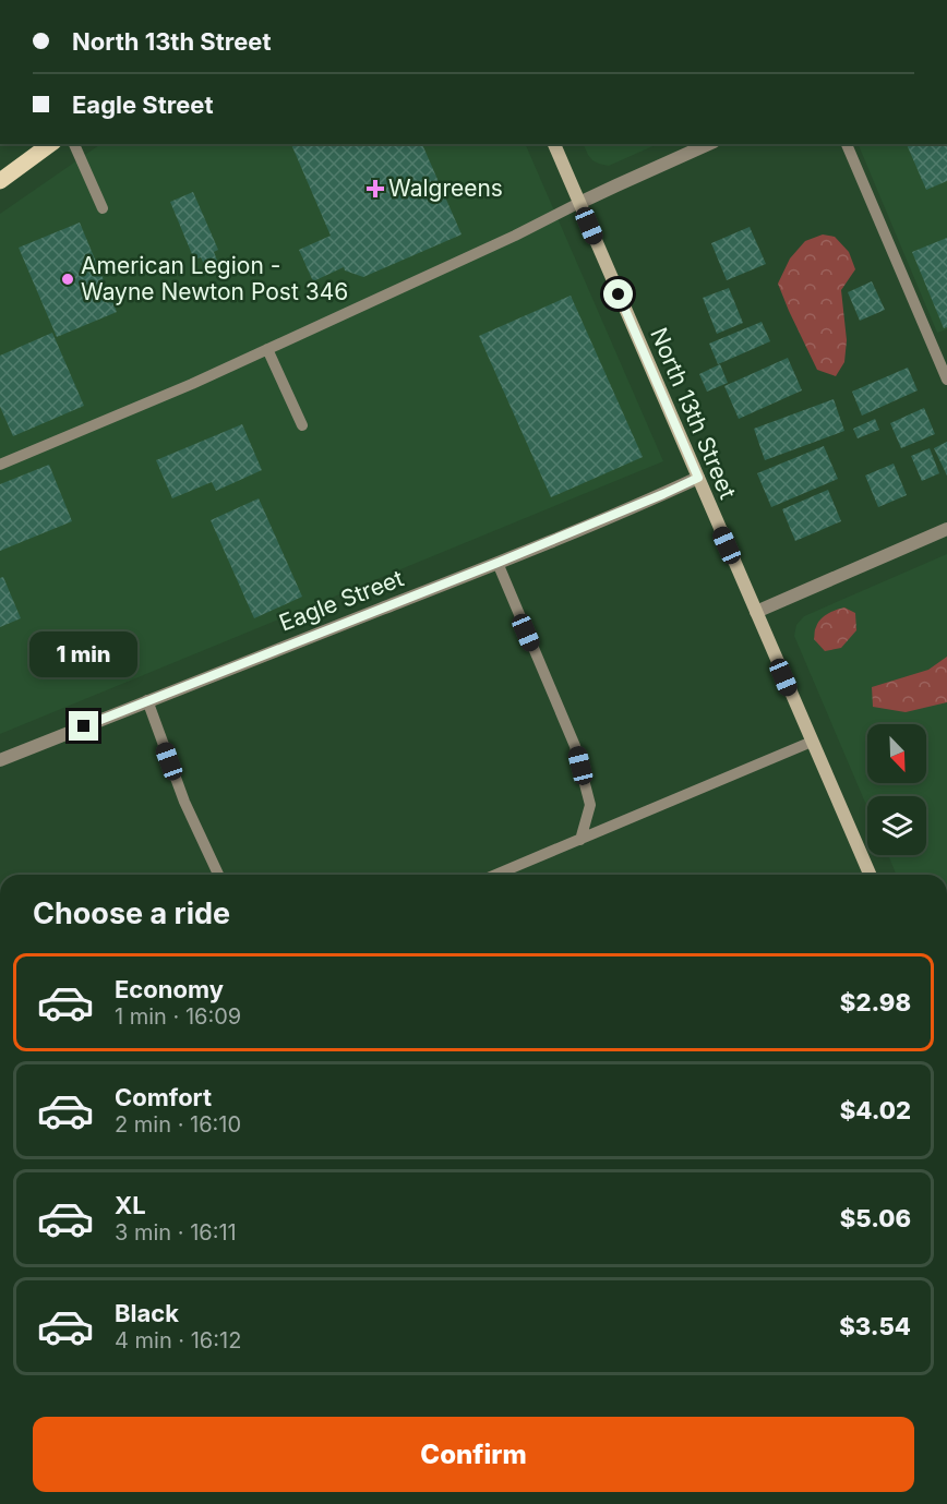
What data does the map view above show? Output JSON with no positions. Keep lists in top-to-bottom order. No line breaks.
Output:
{"streets":{"main road":["North 13th Street"],"street":["Eagle Street"]},"crossings":[["North 13th Street","Eagle Street"]],"places":{"health":["Walgreens"],"other":["American Legion - Wayne Newton Post 346"]},"north":"bottom right","page":{"banner":["North 13th Street","Eagle Street"],"bubble":"1 min","heading":"Choose a ride","list":[{"name":"Economy","note":"1 min · 16:09","value":"$2.98"},{"name":"Comfort","note":"2 min · 16:10","value":"$4.02"},{"name":"XL","note":"3 min · 16:11","value":"$5.06"},{"name":"Black","note":"4 min · 16:12","value":"$3.54"}],"buttons":"Confirm"}}
